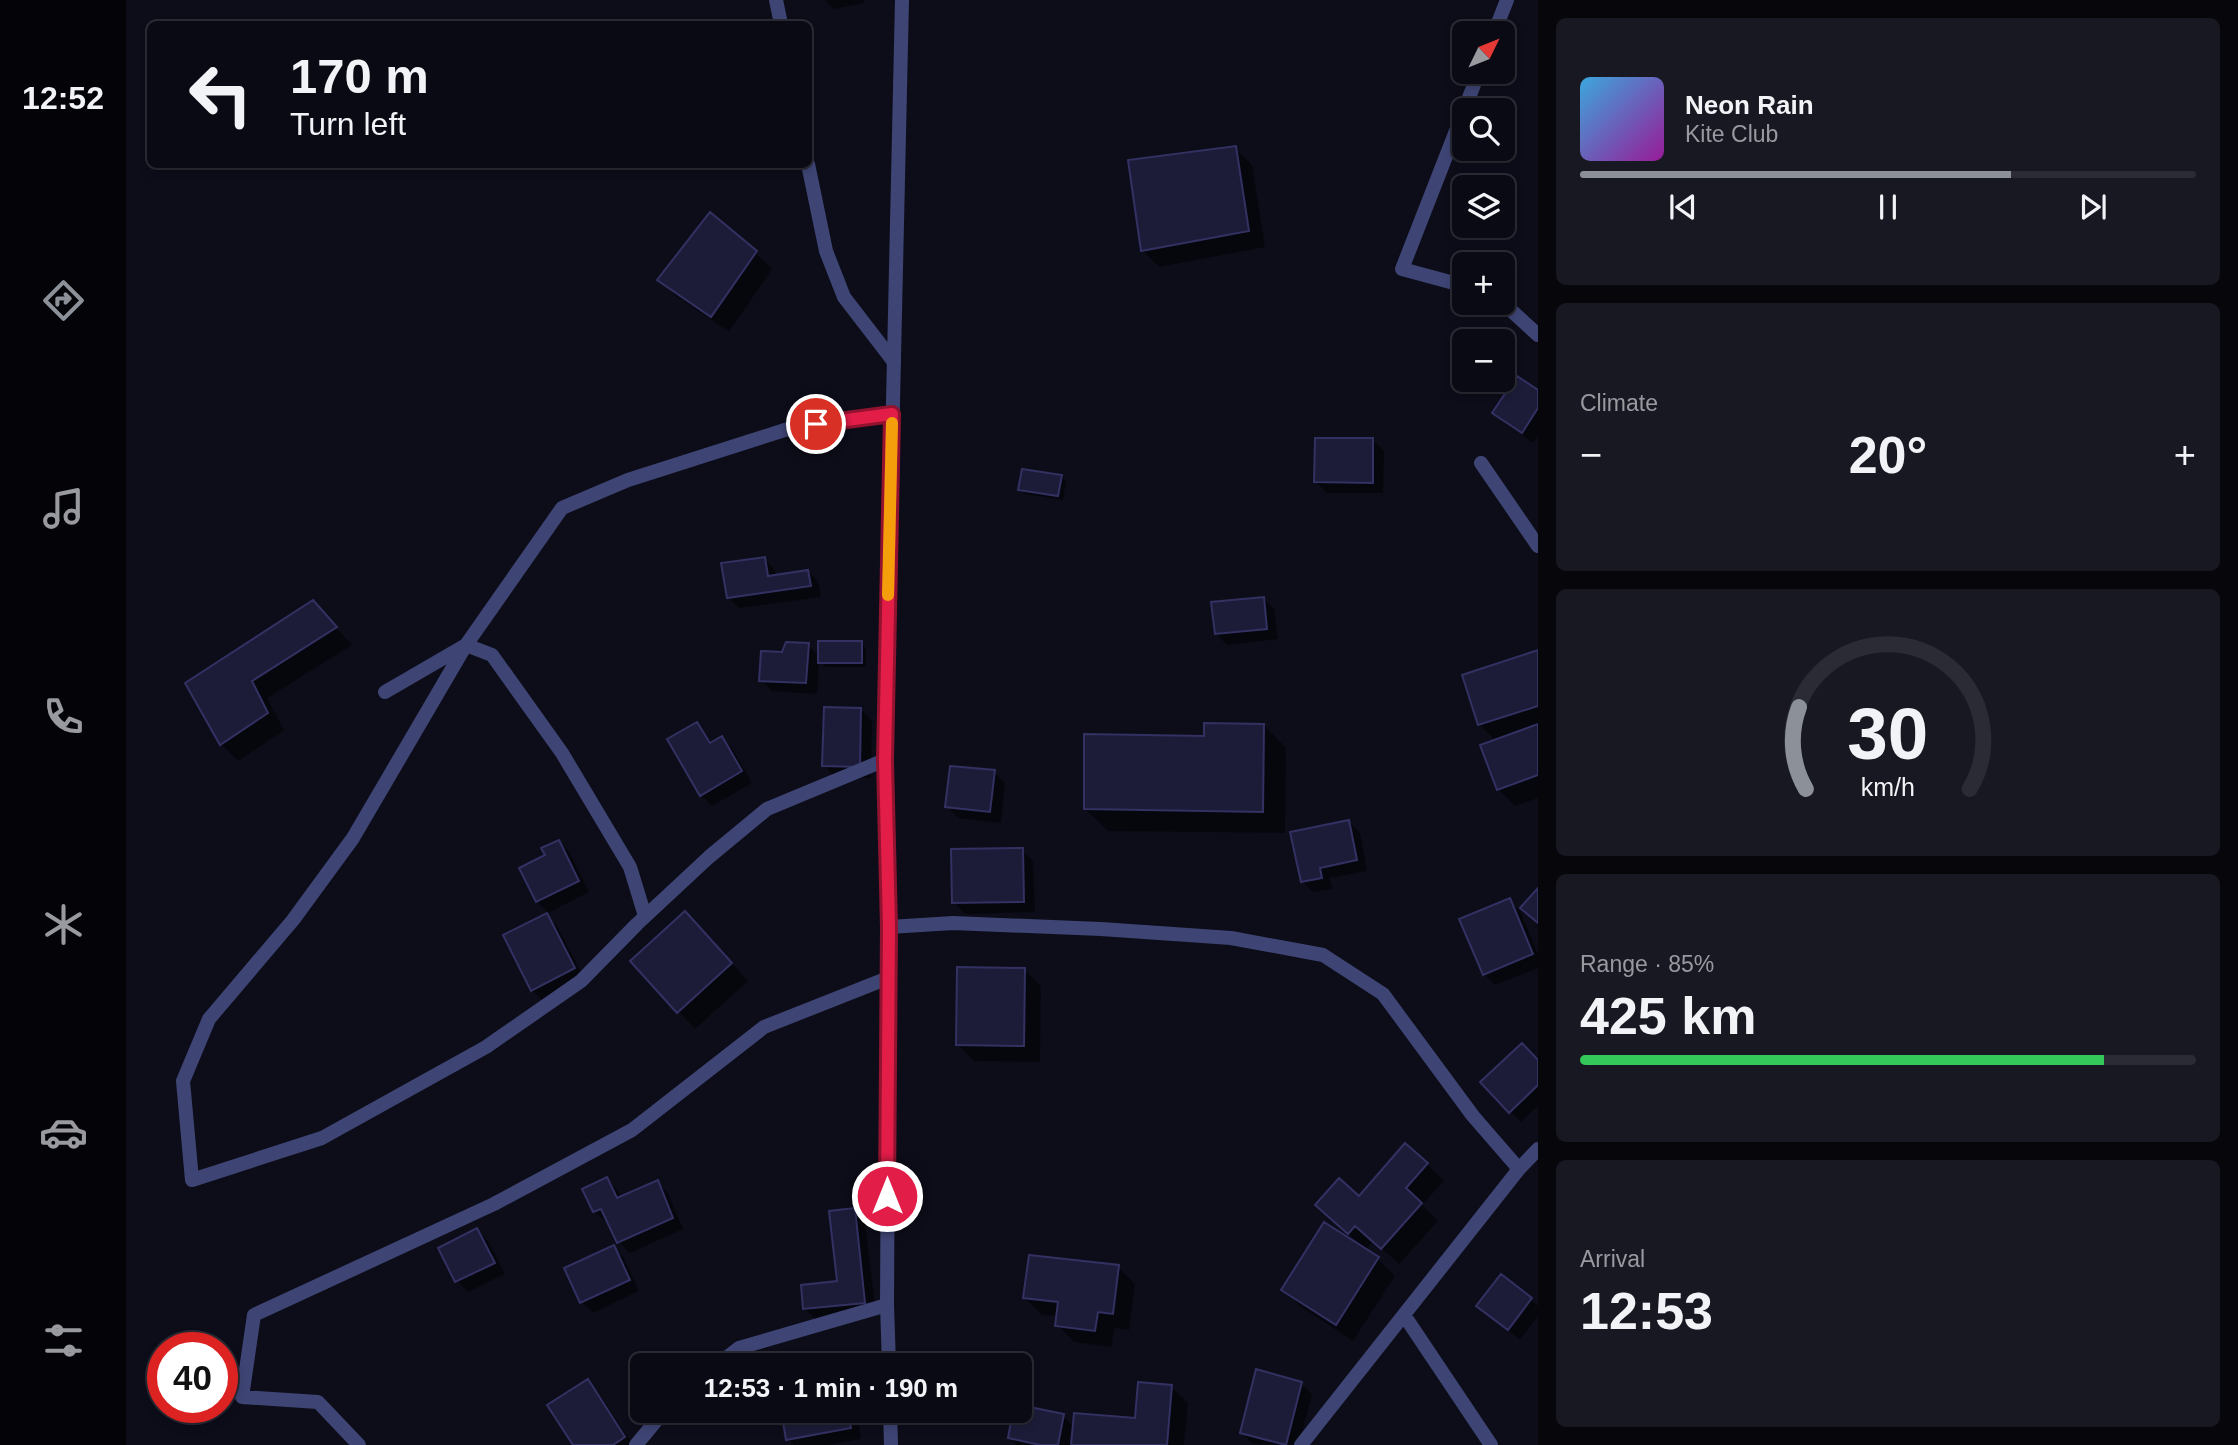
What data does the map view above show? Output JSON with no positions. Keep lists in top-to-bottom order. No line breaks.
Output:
{"north":"top right","page":{"tabs":"12:52","map_buttons":["+","−"],"turn":["170 m","Turn left"],"song":["Neon Rain","Kite Club"],"tile":["Climate",["Range · 85%","425 km"],["Arrival","12:53"]],"heat":["−","20°","+"],"limit":"40","trip":"12:53 · 1 min · 190 m","gauge":["30","km/h"]}}
